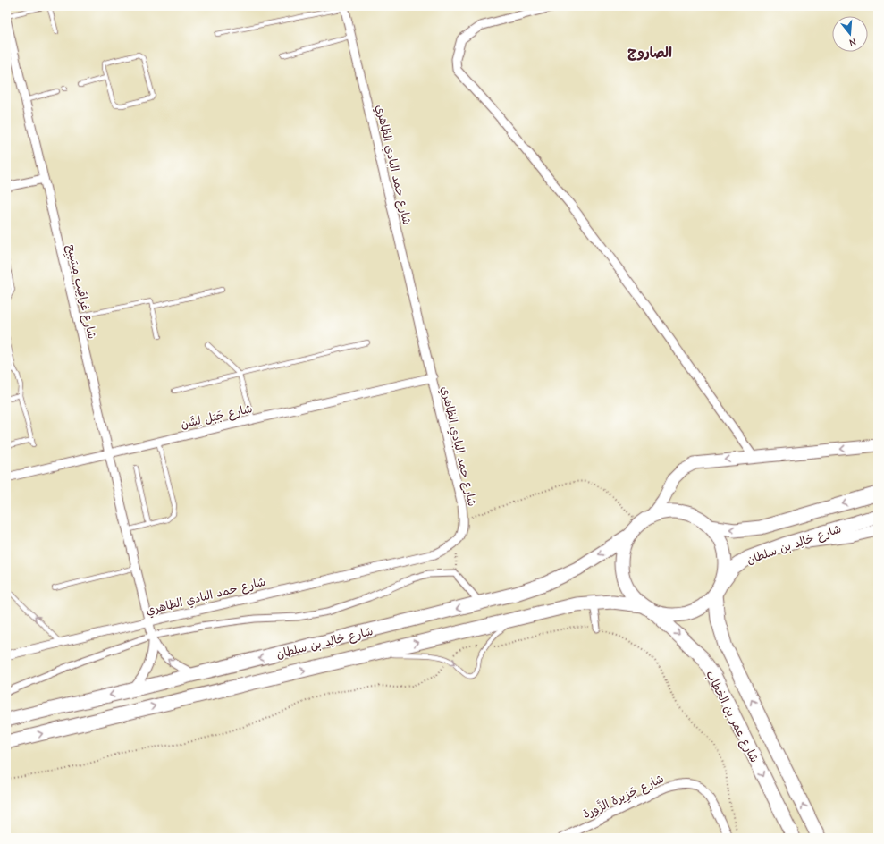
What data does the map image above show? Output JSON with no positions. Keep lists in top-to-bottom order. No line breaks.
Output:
{"streets":{"main road":["شارع خالِد بن سلطان","شارع عمر بن الخطاب"],"street":["شارع حمد البادي الظاهري","شارع عَراقِيب مِسَيبِح","شارع جَبَل لِشَن","شارع جَزِيرة الزَّورة"]},"crossings":[["شارع حمد البادي الظاهري","شارع عَراقِيب مِسَيبِح"],["شارع حمد البادي الظاهري","شارع جَبَل لِشَن"],["شارع عَراقِيب مِسَيبِح","شارع جَبَل لِشَن"],["شارع عَراقِيب مِسَيبِح","شارع خالِد بن سلطان"],["شارع خالِد بن سلطان","شارع عمر بن الخطاب"]],"districts":["الصاروج"],"north":"bottom"}
